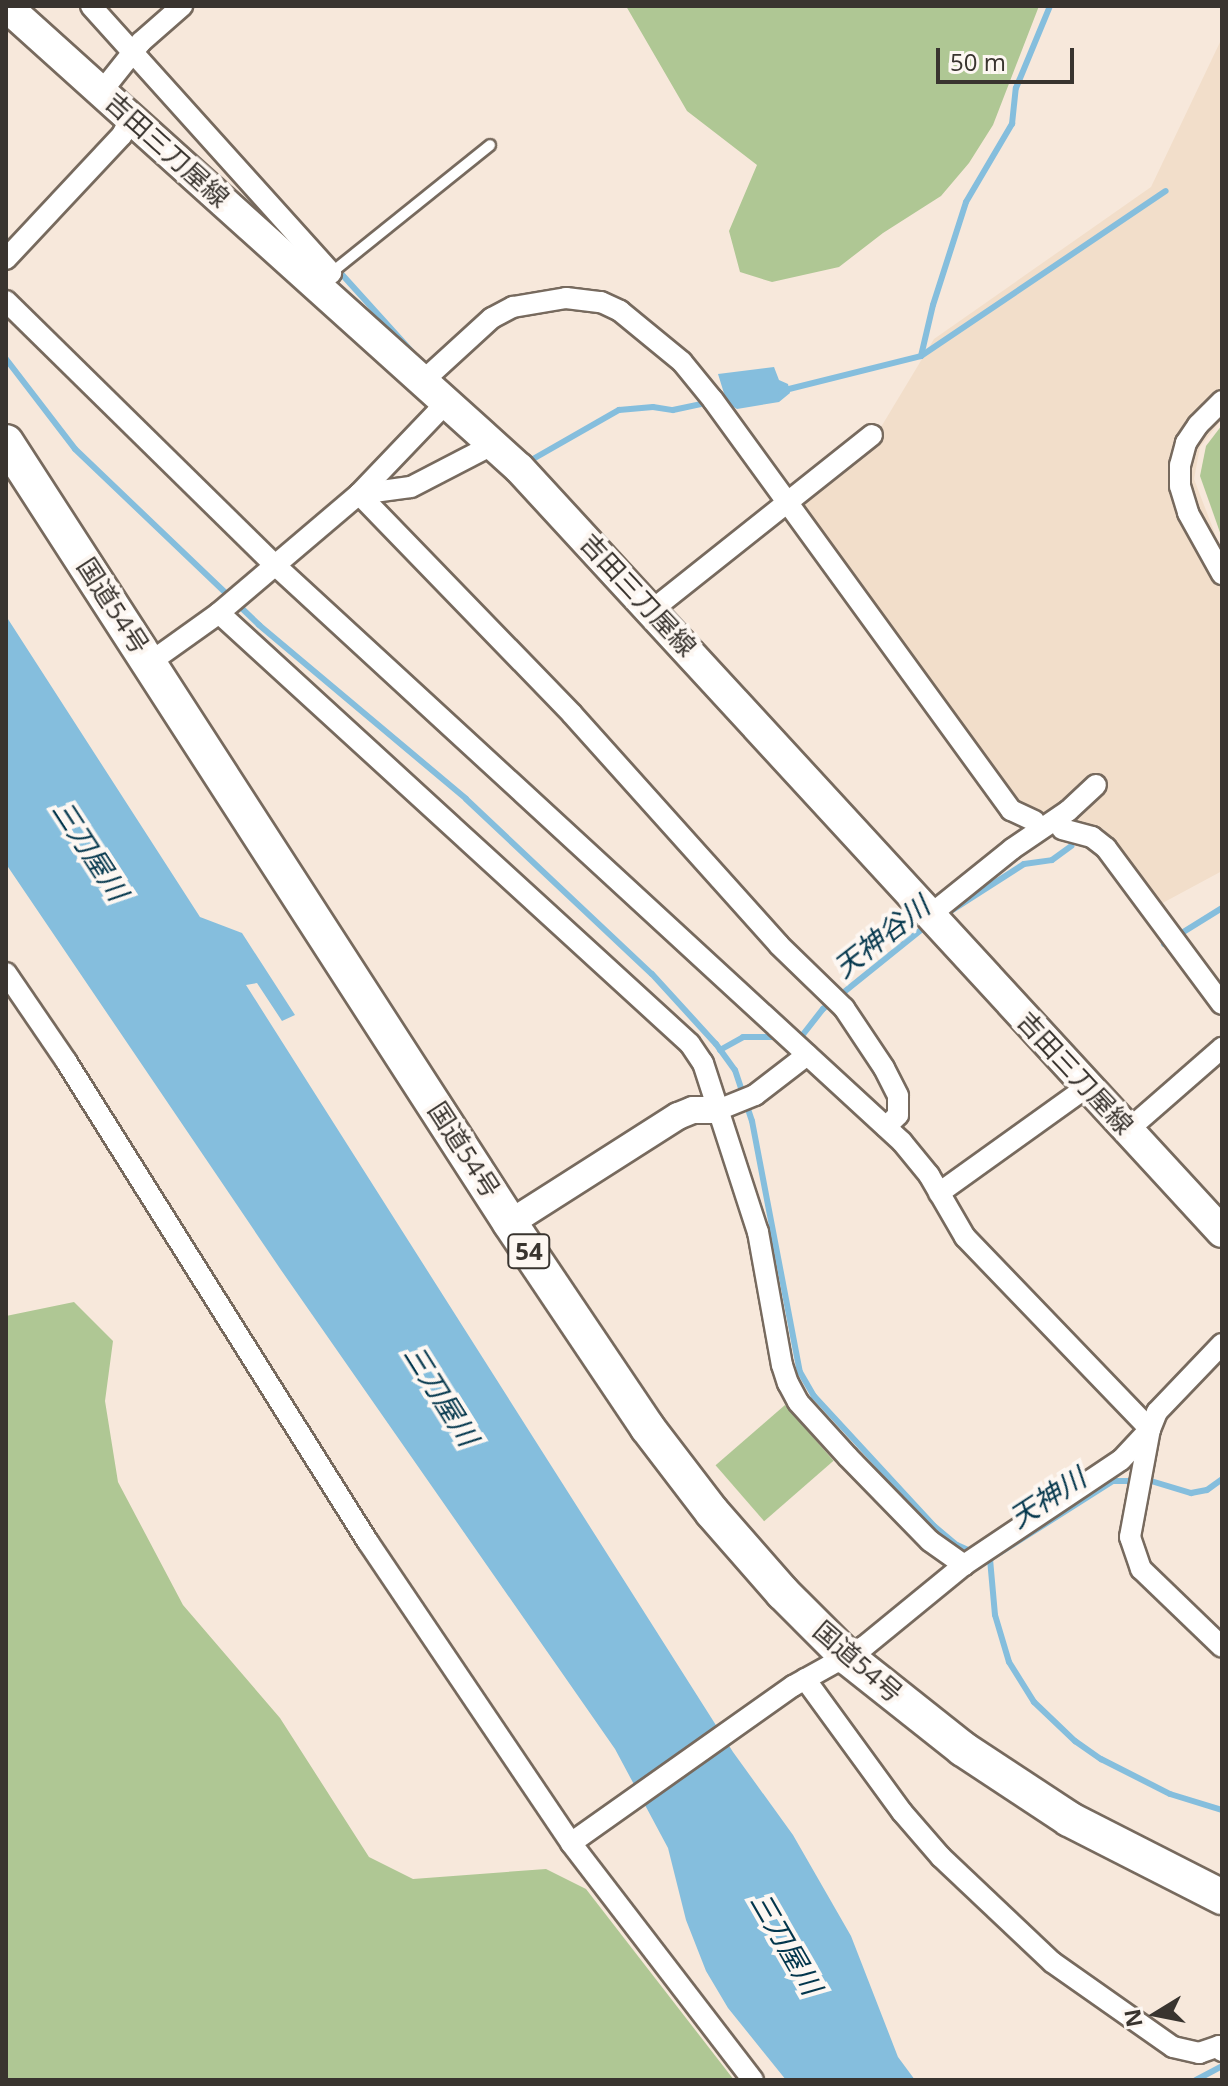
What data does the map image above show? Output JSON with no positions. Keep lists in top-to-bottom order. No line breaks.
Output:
{"streets":{"highway":["国道54号","54"],"main road":["吉田三刀屋線"]},"water":["三刀屋川","天神谷川","天神川"],"scale_bar":"50 m","north":"left"}
